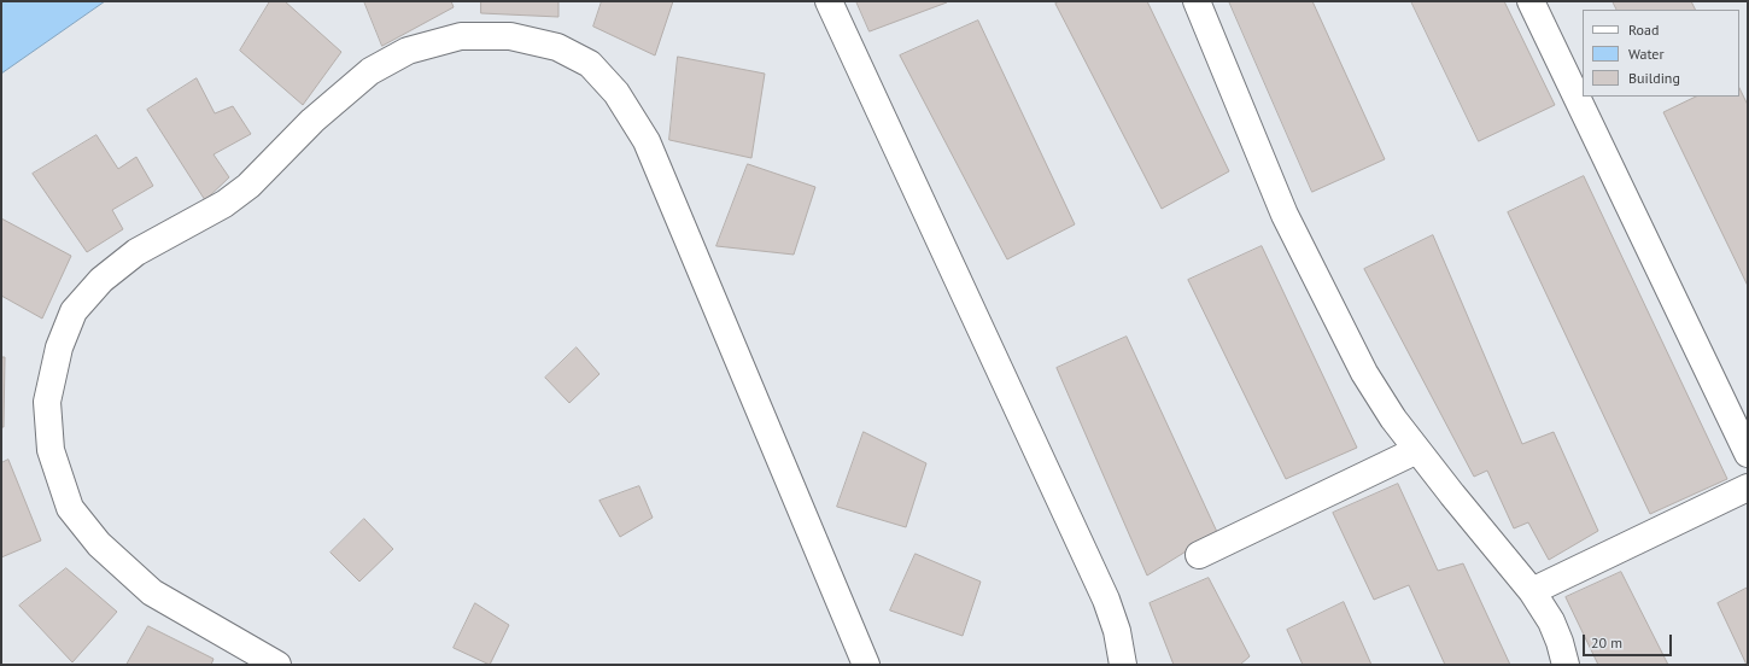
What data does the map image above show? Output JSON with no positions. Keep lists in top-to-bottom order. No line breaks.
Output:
{"legend":["Road","Water","Building"],"scale_bar":"20 m"}
